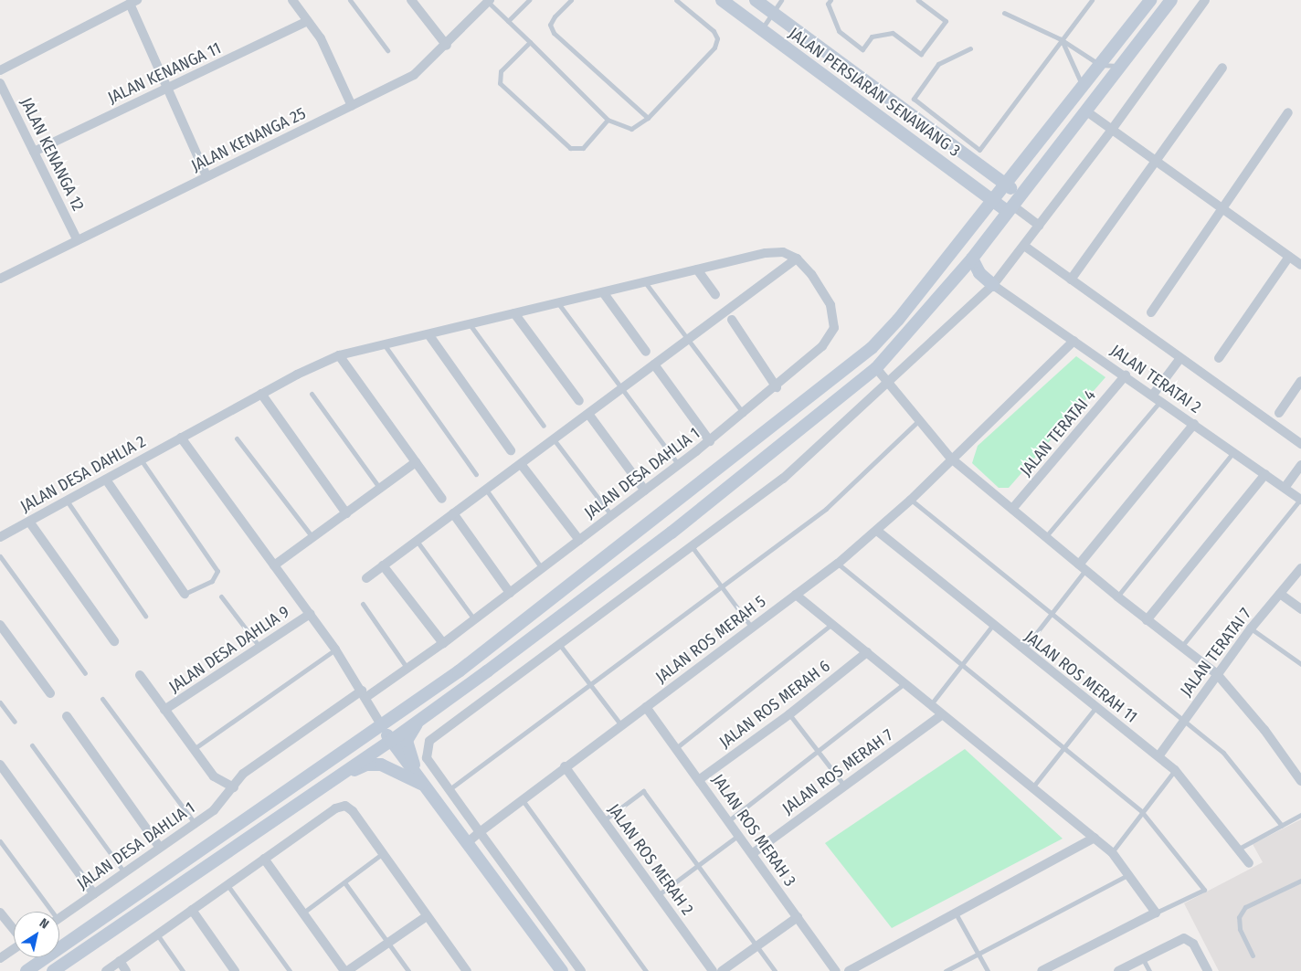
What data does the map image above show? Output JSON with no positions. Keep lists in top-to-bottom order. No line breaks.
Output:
{"streets":{"street":["JALAN KENANGA 11","JALAN PERSIARAN SENAWANG 3","JALAN KENANGA 25","JALAN KENANGA 12","JALAN TERATAI 2","JALAN TERATAI 4","JALAN DESA DAHLIA 1","JALAN DESA DAHLIA 2","JALAN ROS MERAH 5","JALAN DESA DAHLIA 9","JALAN TERATAI 7","JALAN ROS MERAH 11","JALAN ROS MERAH 6","JALAN ROS MERAH 7","JALAN ROS MERAH 3","JALAN ROS MERAH 2"]},"crossings":[["JALAN KENANGA 11","JALAN KENANGA 12"],["JALAN KENANGA 25","JALAN KENANGA 12"],["JALAN TERATAI 2","JALAN TERATAI 4"],["JALAN TERATAI 2","JALAN ROS MERAH 5"],["JALAN DESA DAHLIA 1","JALAN DESA DAHLIA 2"],["JALAN ROS MERAH 5","JALAN ROS MERAH 11"],["JALAN ROS MERAH 5","JALAN ROS MERAH 3"],["JALAN ROS MERAH 5","JALAN ROS MERAH 2"],["JALAN TERATAI 7","JALAN ROS MERAH 11"],["JALAN ROS MERAH 6","JALAN ROS MERAH 3"],["JALAN ROS MERAH 7","JALAN ROS MERAH 3"]],"north":"top right"}
